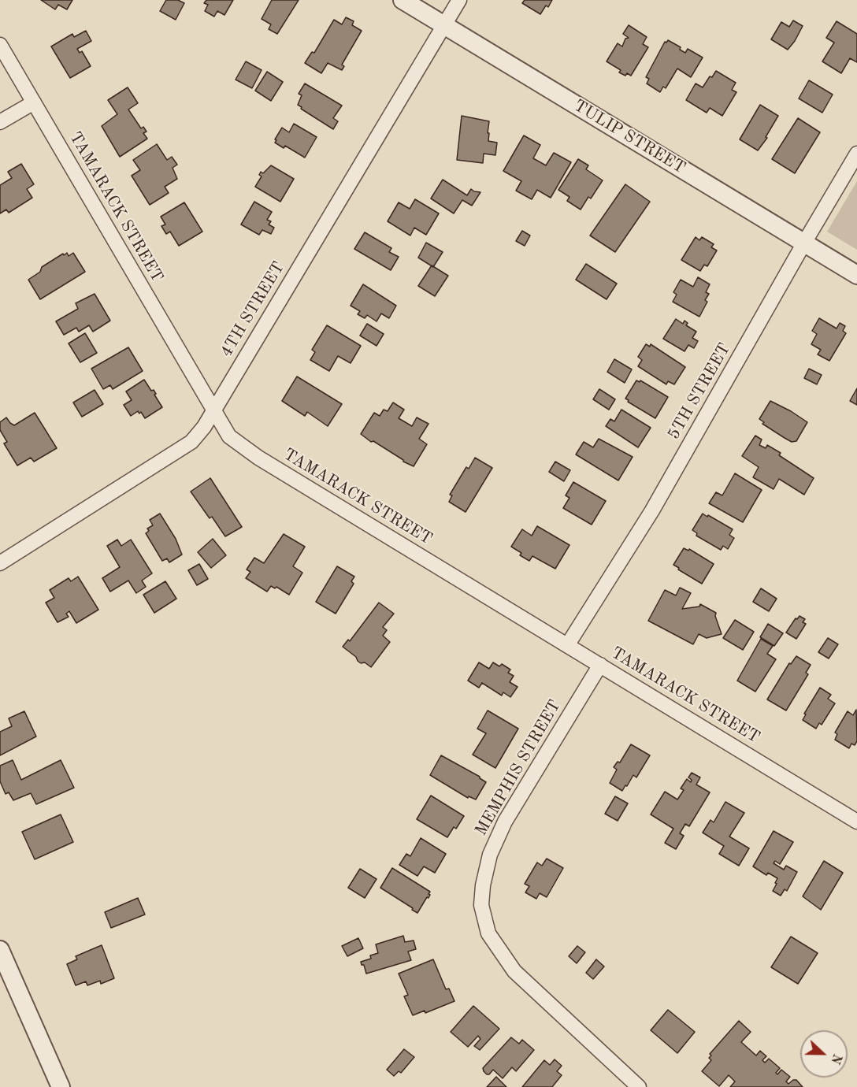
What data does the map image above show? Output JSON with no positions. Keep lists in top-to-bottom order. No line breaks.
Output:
{"streets":{"street":["TULIP STREET","TAMARACK STREET","4TH STREET","5TH STREET","MEMPHIS STREET"]},"crossings":[["TULIP STREET","4TH STREET"],["TULIP STREET","5TH STREET"],["TAMARACK STREET","4TH STREET"],["TAMARACK STREET","5TH STREET"],["TAMARACK STREET","MEMPHIS STREET"]],"north":"right"}
